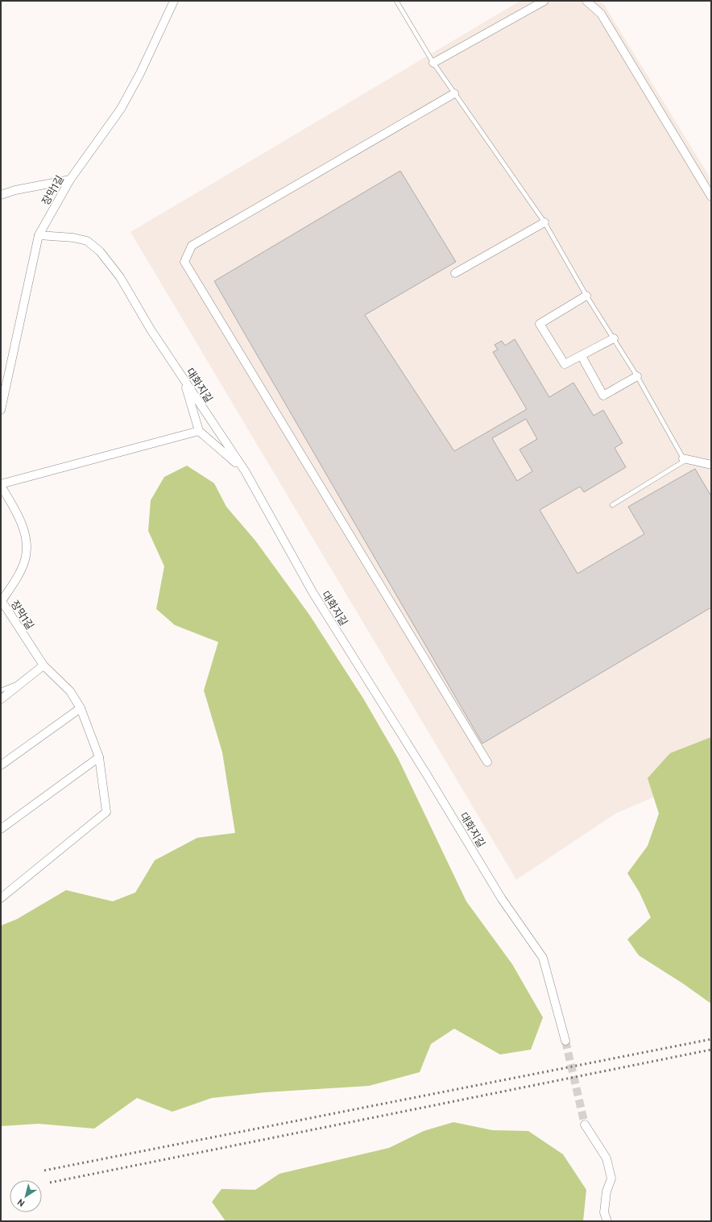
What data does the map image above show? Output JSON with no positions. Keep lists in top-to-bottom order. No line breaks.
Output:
{"streets":{"street":["장막1길","대화지길"]},"crossings":[["장막1길","대화지길"]],"north":"bottom left"}
